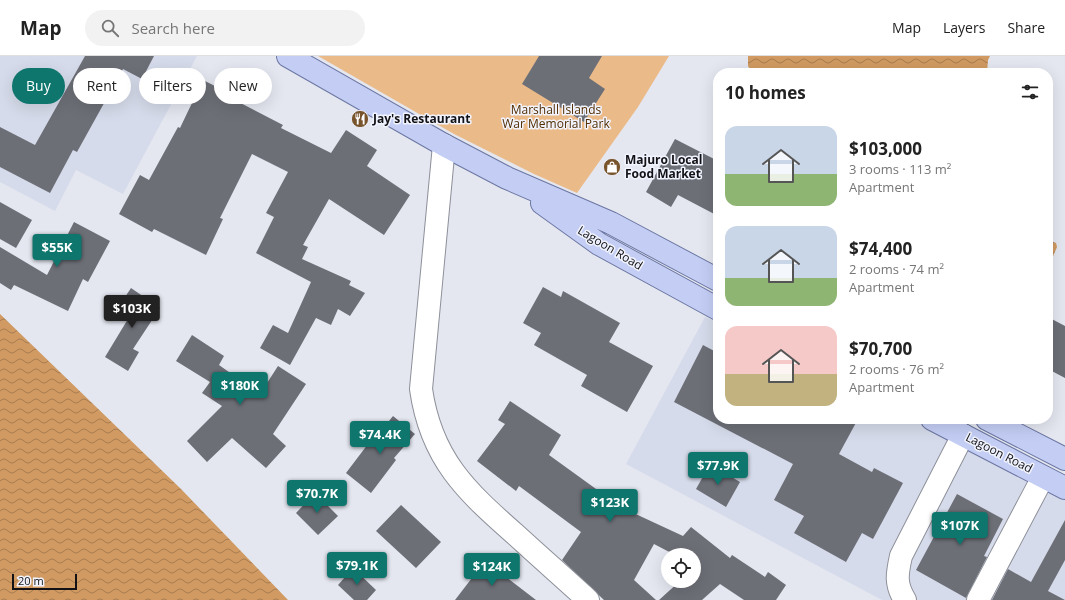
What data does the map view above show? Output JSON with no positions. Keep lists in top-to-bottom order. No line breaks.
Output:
{"streets":{"main road":["Lagoon Road"]},"parks":["Marshall Islands War Memorial Park"],"places":{"restaurant":["Jay's Restaurant"],"shop":["Majuro Local Food Market"]},"scale_bar":"20 m","page":{"header":"Map","search":"Search here","nav":["Map","Layers","Share"],"chip":["Buy","Rent","Filters","New"],"heading":"10 homes","list":[{"name":"$103,000","note":"3 rooms · 113 m² · Apartment"},{"name":"$74,400","note":"2 rooms · 74 m² · Apartment"},{"name":"$70,700","note":"2 rooms · 76 m² · Apartment"}],"price":["$55K","$103K","$180K","$74.4K","$77.9K","$70.7K","$123K","$107K","$79.1K","$124K"],"scale":"20 m"}}
